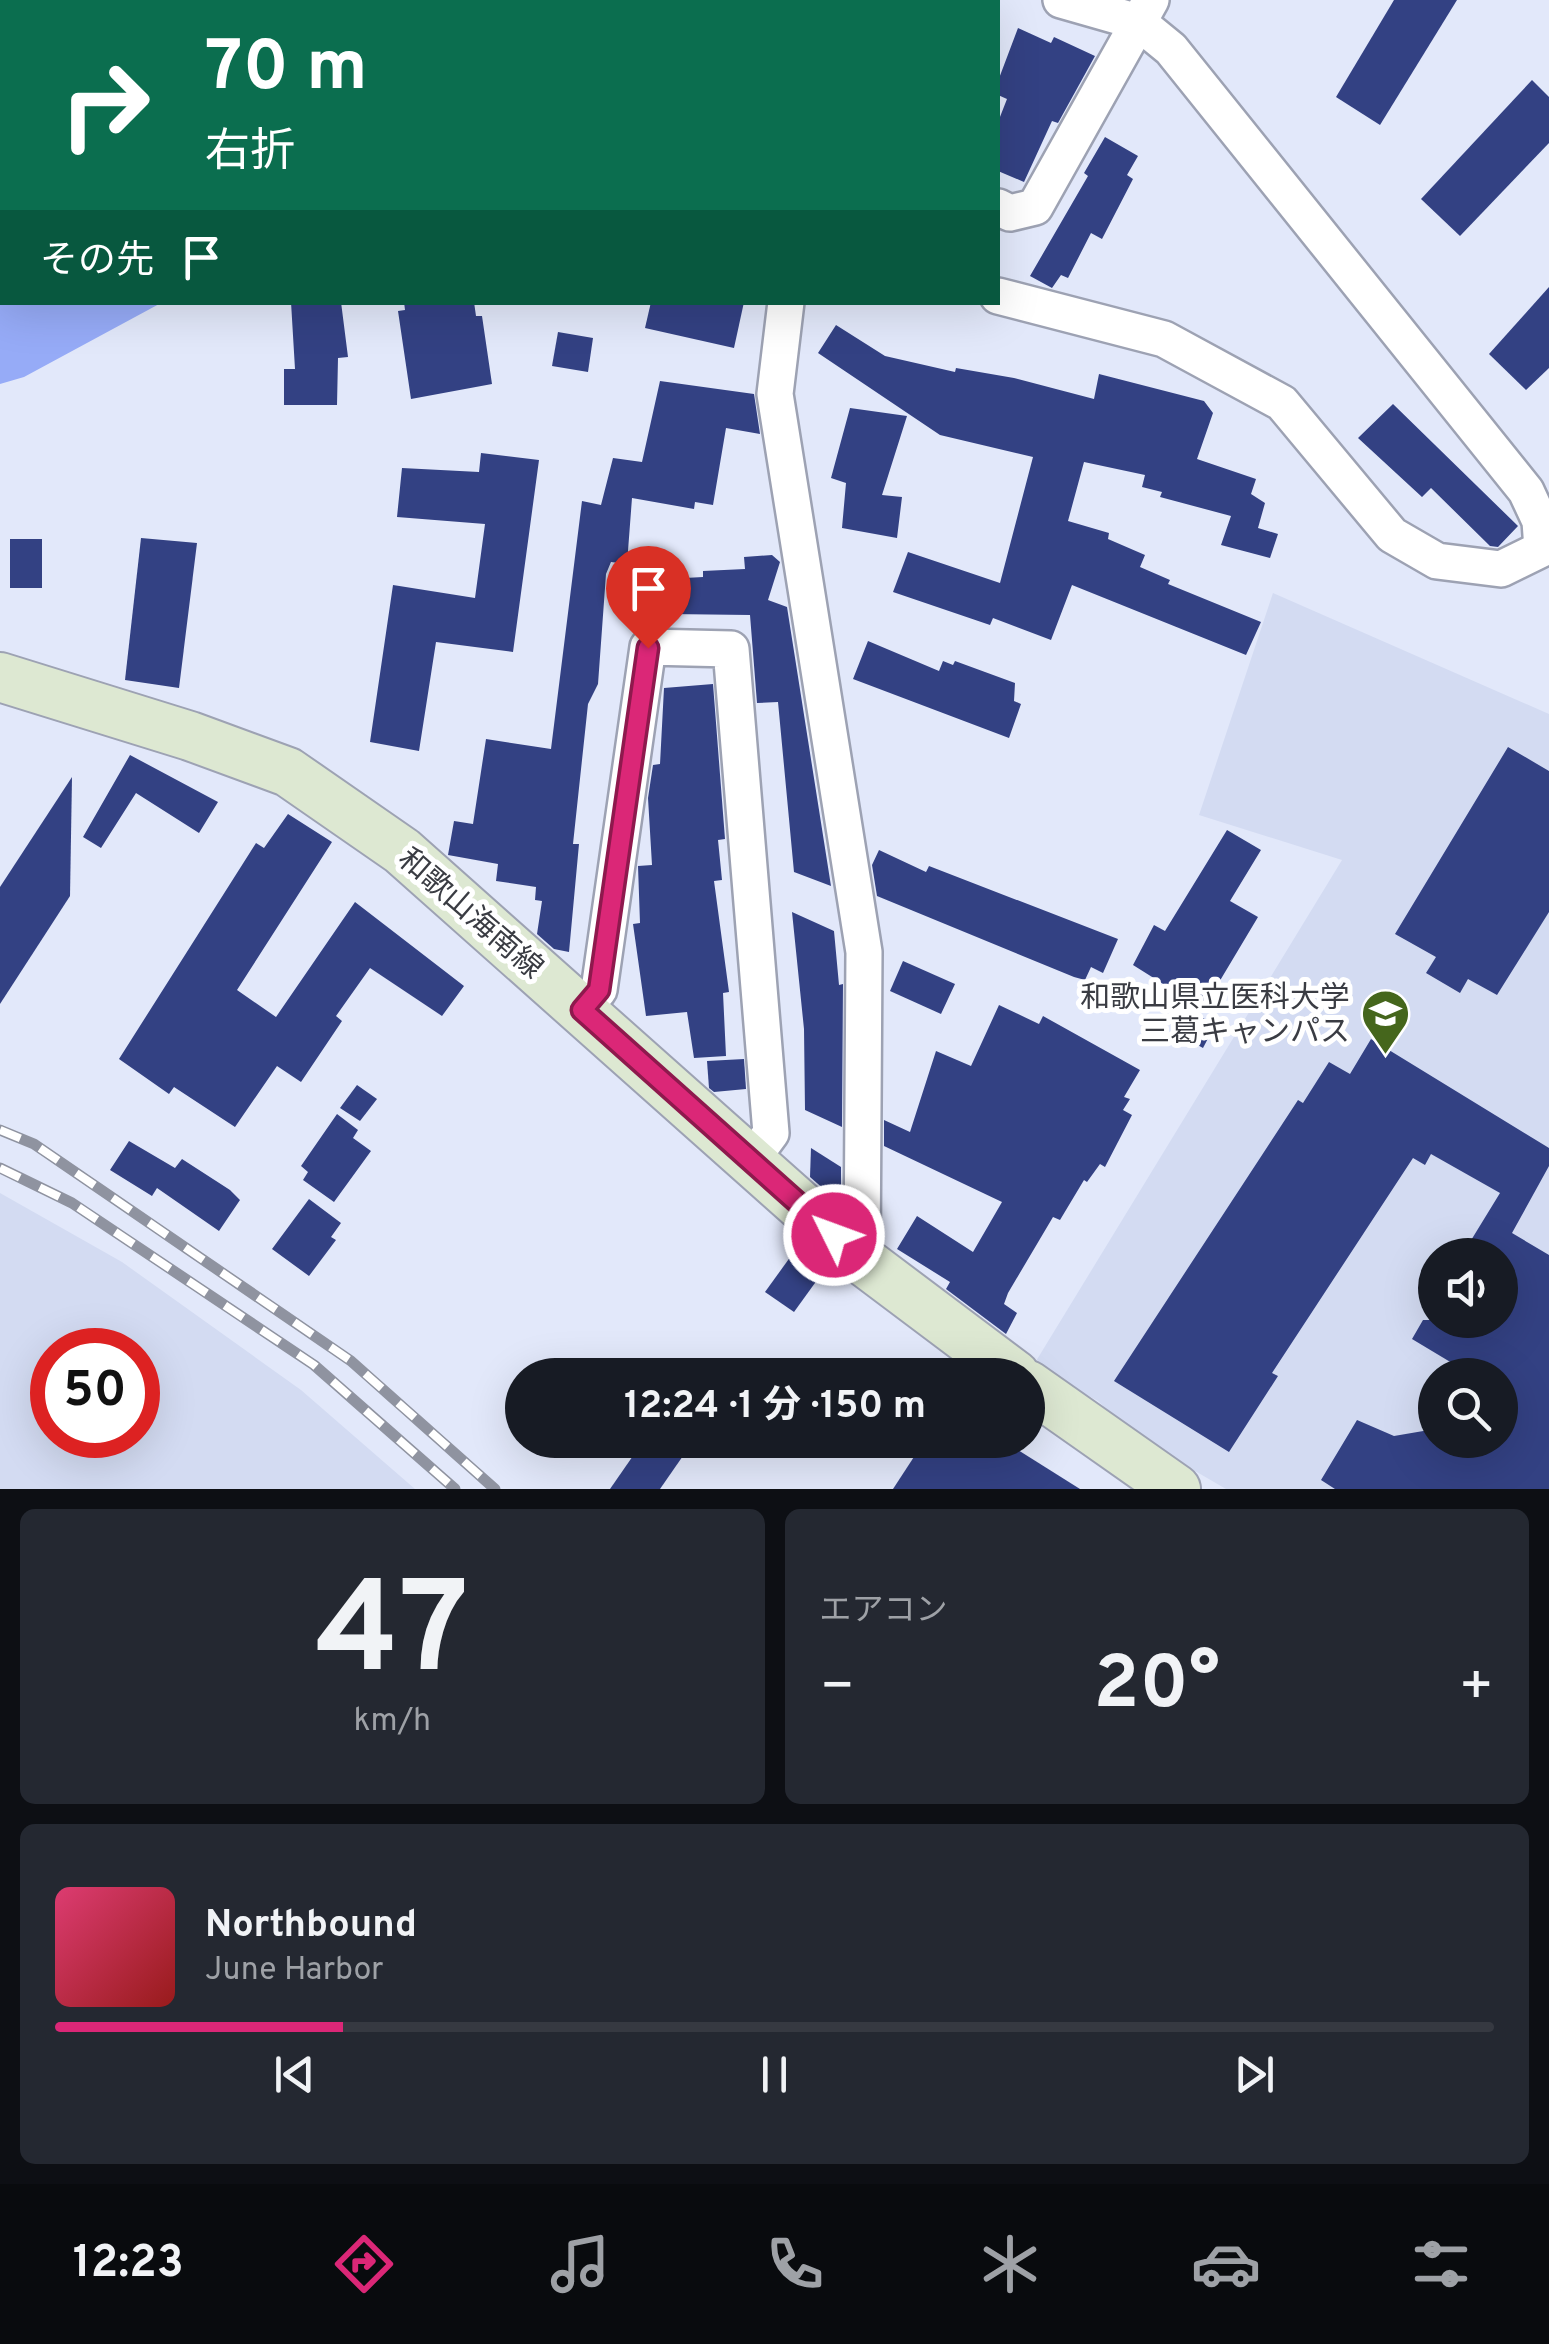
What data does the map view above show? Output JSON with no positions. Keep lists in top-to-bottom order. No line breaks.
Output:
{"streets":{"main road":["和歌山海南線"]},"places":{"school or university":["和歌山県立医科大学 三葛キャンパス"]},"page":{"turn":["70 m","右折"],"then":"その先","limit":"50","trip":"12:24 · 1 分 · 150 m","tile":[["47","km/h"],"エアコン"],"heat":["−","20°","+"],"song":["Northbound","June Harbor"],"tabs":"12:23"}}
